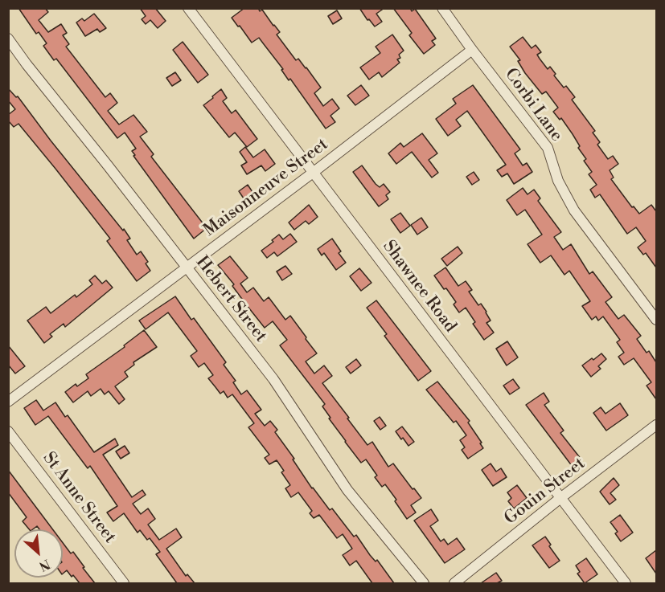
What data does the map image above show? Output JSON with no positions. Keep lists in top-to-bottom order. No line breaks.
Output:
{"streets":{"street":["Corbi Lane","Maisonneuve Street","Shawnee Road","Hebert Street","Gouin Street","St Anne Street"]},"crossings":[["Corbi Lane","Maisonneuve Street"],["Maisonneuve Street","Shawnee Road"],["Maisonneuve Street","Hebert Street"],["Shawnee Road","Gouin Street"]],"north":"bottom right"}
